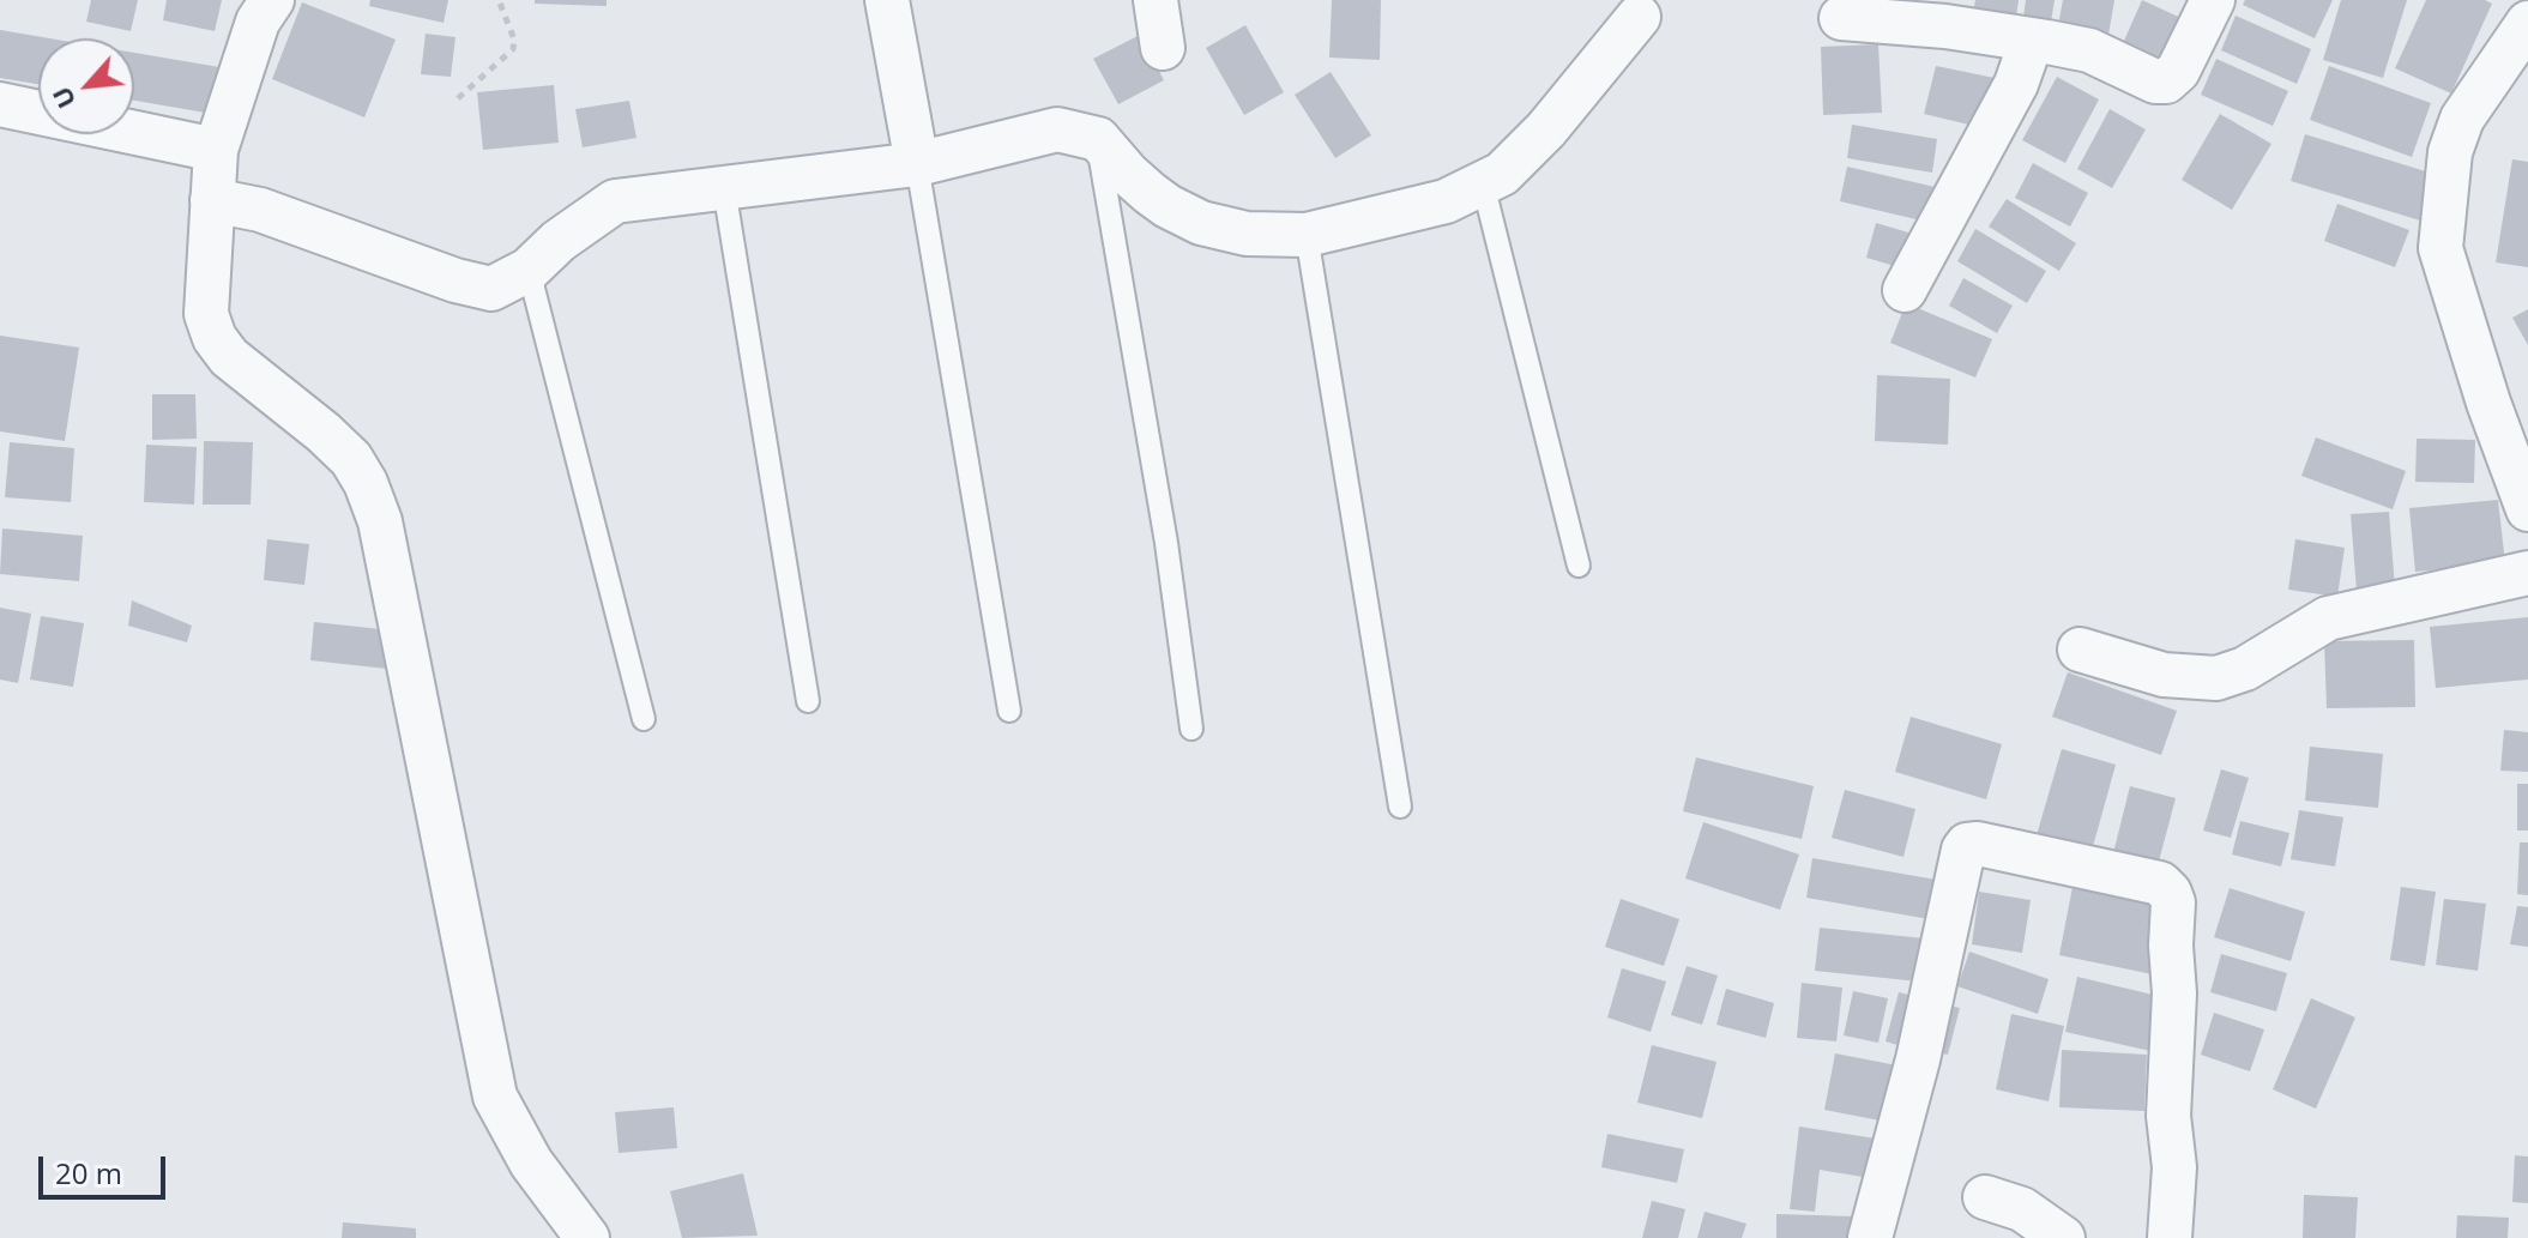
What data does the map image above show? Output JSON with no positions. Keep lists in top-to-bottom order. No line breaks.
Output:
{"scale_bar":"20 m","north":"bottom left"}
